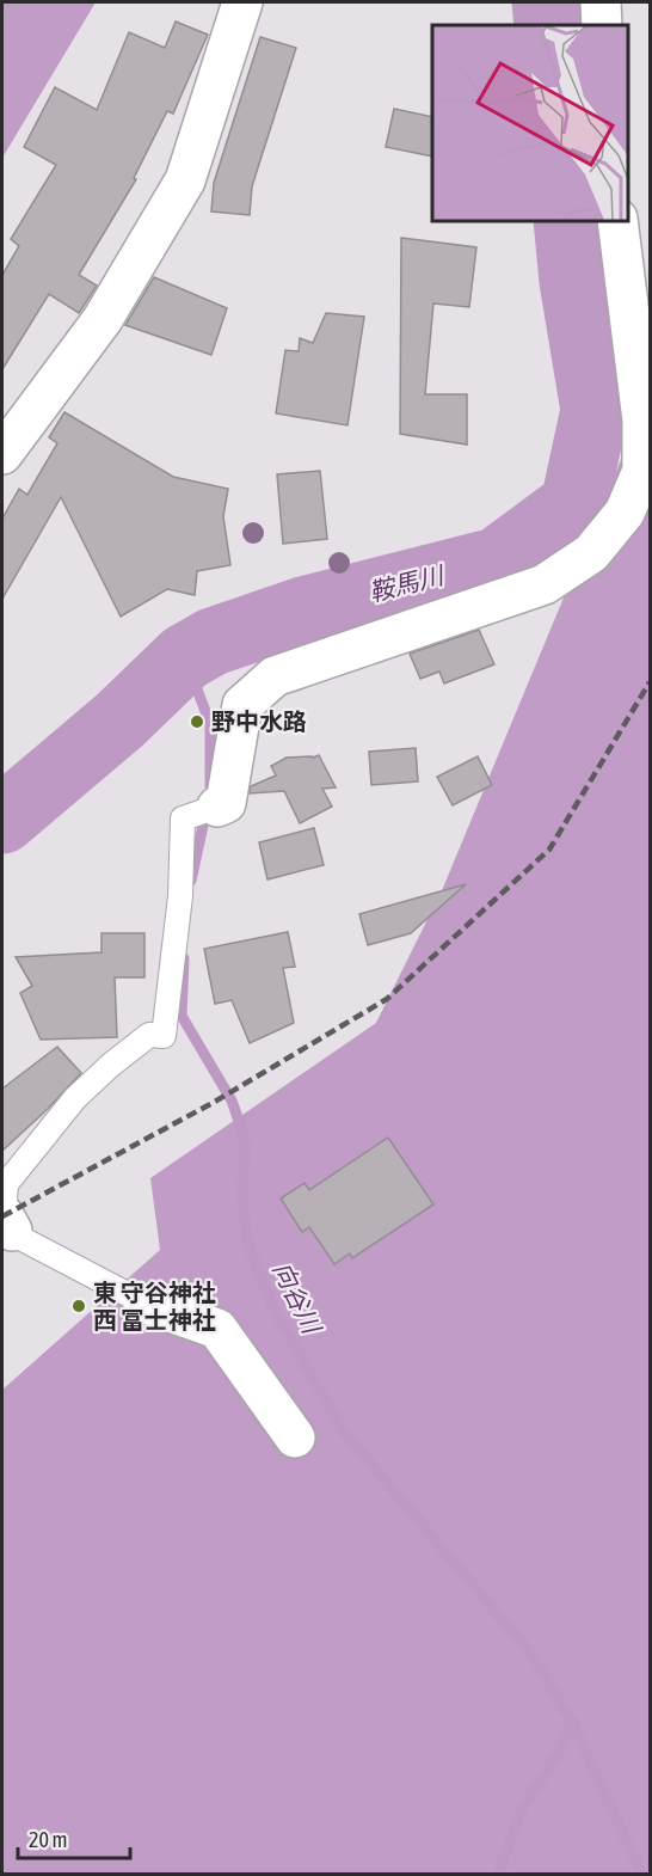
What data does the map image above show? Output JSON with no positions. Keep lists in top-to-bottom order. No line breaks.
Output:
{"water":["鞍馬川","向谷川"],"places":["野中水路","東 守谷神社 西 冨士神社"],"scale_bar":"20 m"}
